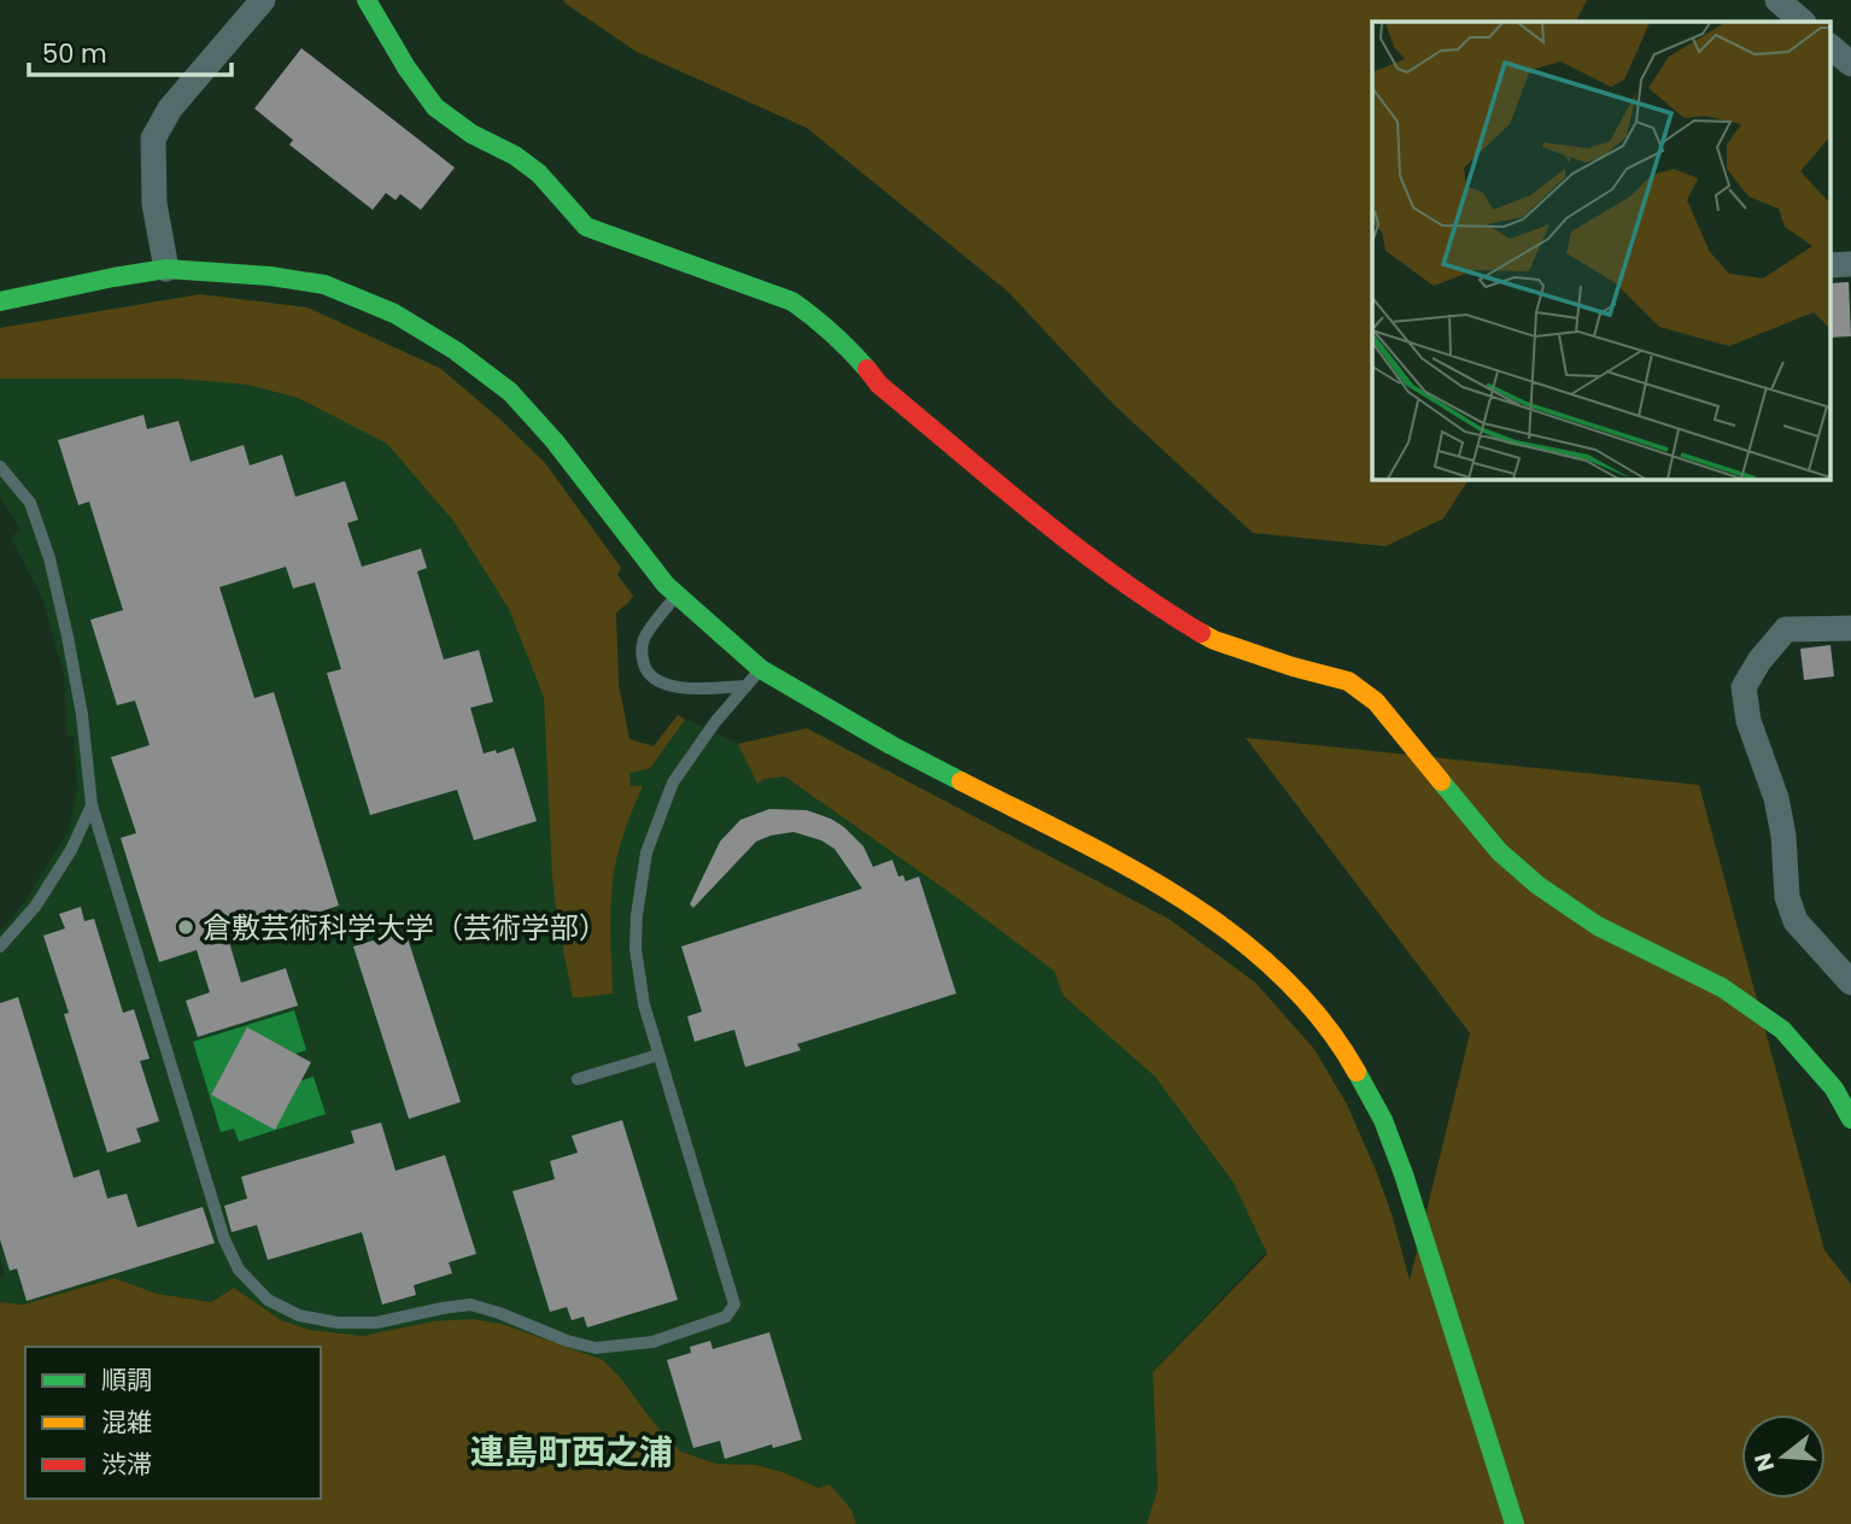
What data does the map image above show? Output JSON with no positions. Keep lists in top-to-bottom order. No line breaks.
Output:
{"districts":["連島町西之浦"],"places":["倉敷芸術科学大学（芸術学部）"],"legend":["順調","混雑","渋滞"],"scale_bar":"50 m","north":"left"}
